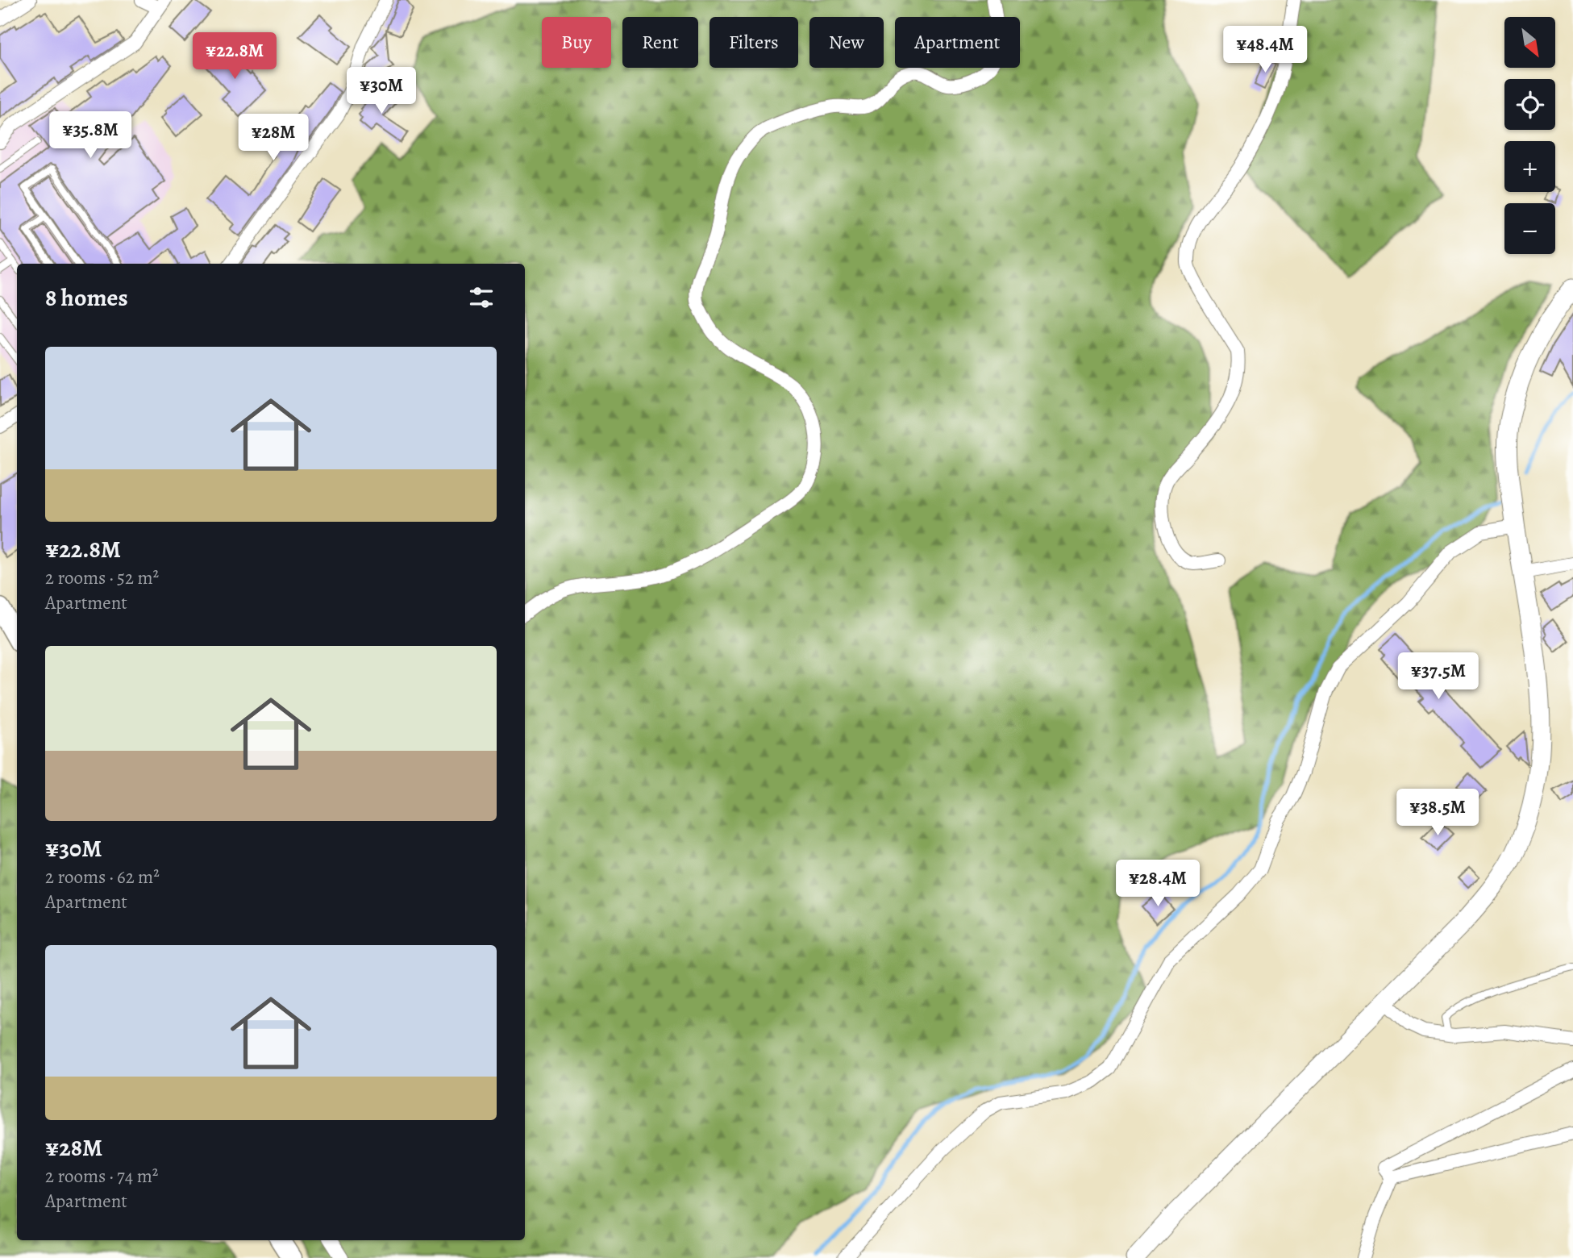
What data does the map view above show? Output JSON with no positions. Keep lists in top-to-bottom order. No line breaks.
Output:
{"north":"bottom right","page":{"map_buttons":["+","−"],"chip":["Buy","Rent","Filters","New","Apartment"],"price":["¥48.4M","¥22.8M","¥30M","¥35.8M","¥28M","¥37.5M","¥38.5M","¥28.4M"],"heading":"8 homes","list":[{"name":"¥22.8M","note":"2 rooms · 52 m² · Apartment"},{"name":"¥30M","note":"2 rooms · 62 m² · Apartment"},{"name":"¥28M","note":"2 rooms · 74 m² · Apartment"}]}}
